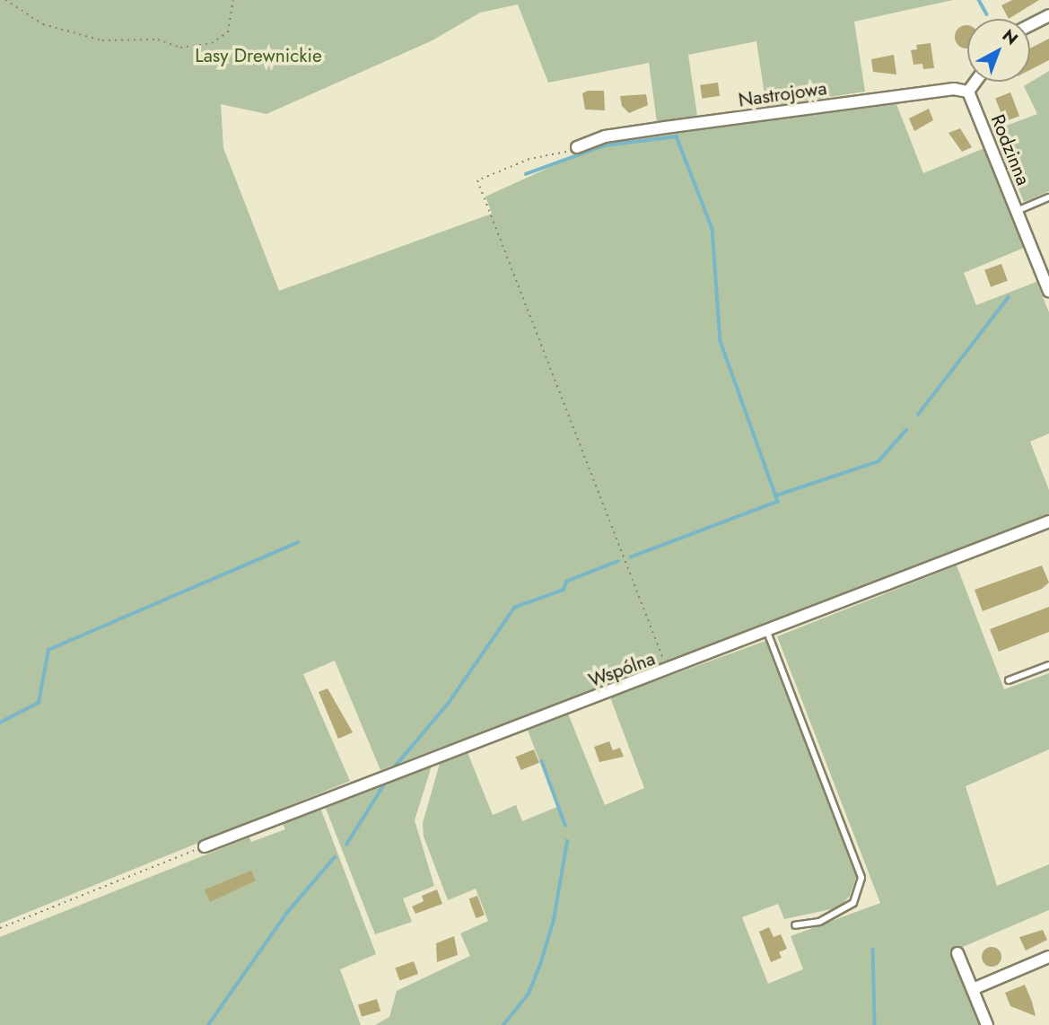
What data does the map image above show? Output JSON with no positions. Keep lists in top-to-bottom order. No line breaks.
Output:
{"streets":{"street":["Nastrojowa","Rodzinna","Wspólna"]},"crossings":[["Nastrojowa","Rodzinna"]],"parks":["Lasy Drewnickie"],"north":"top right"}
